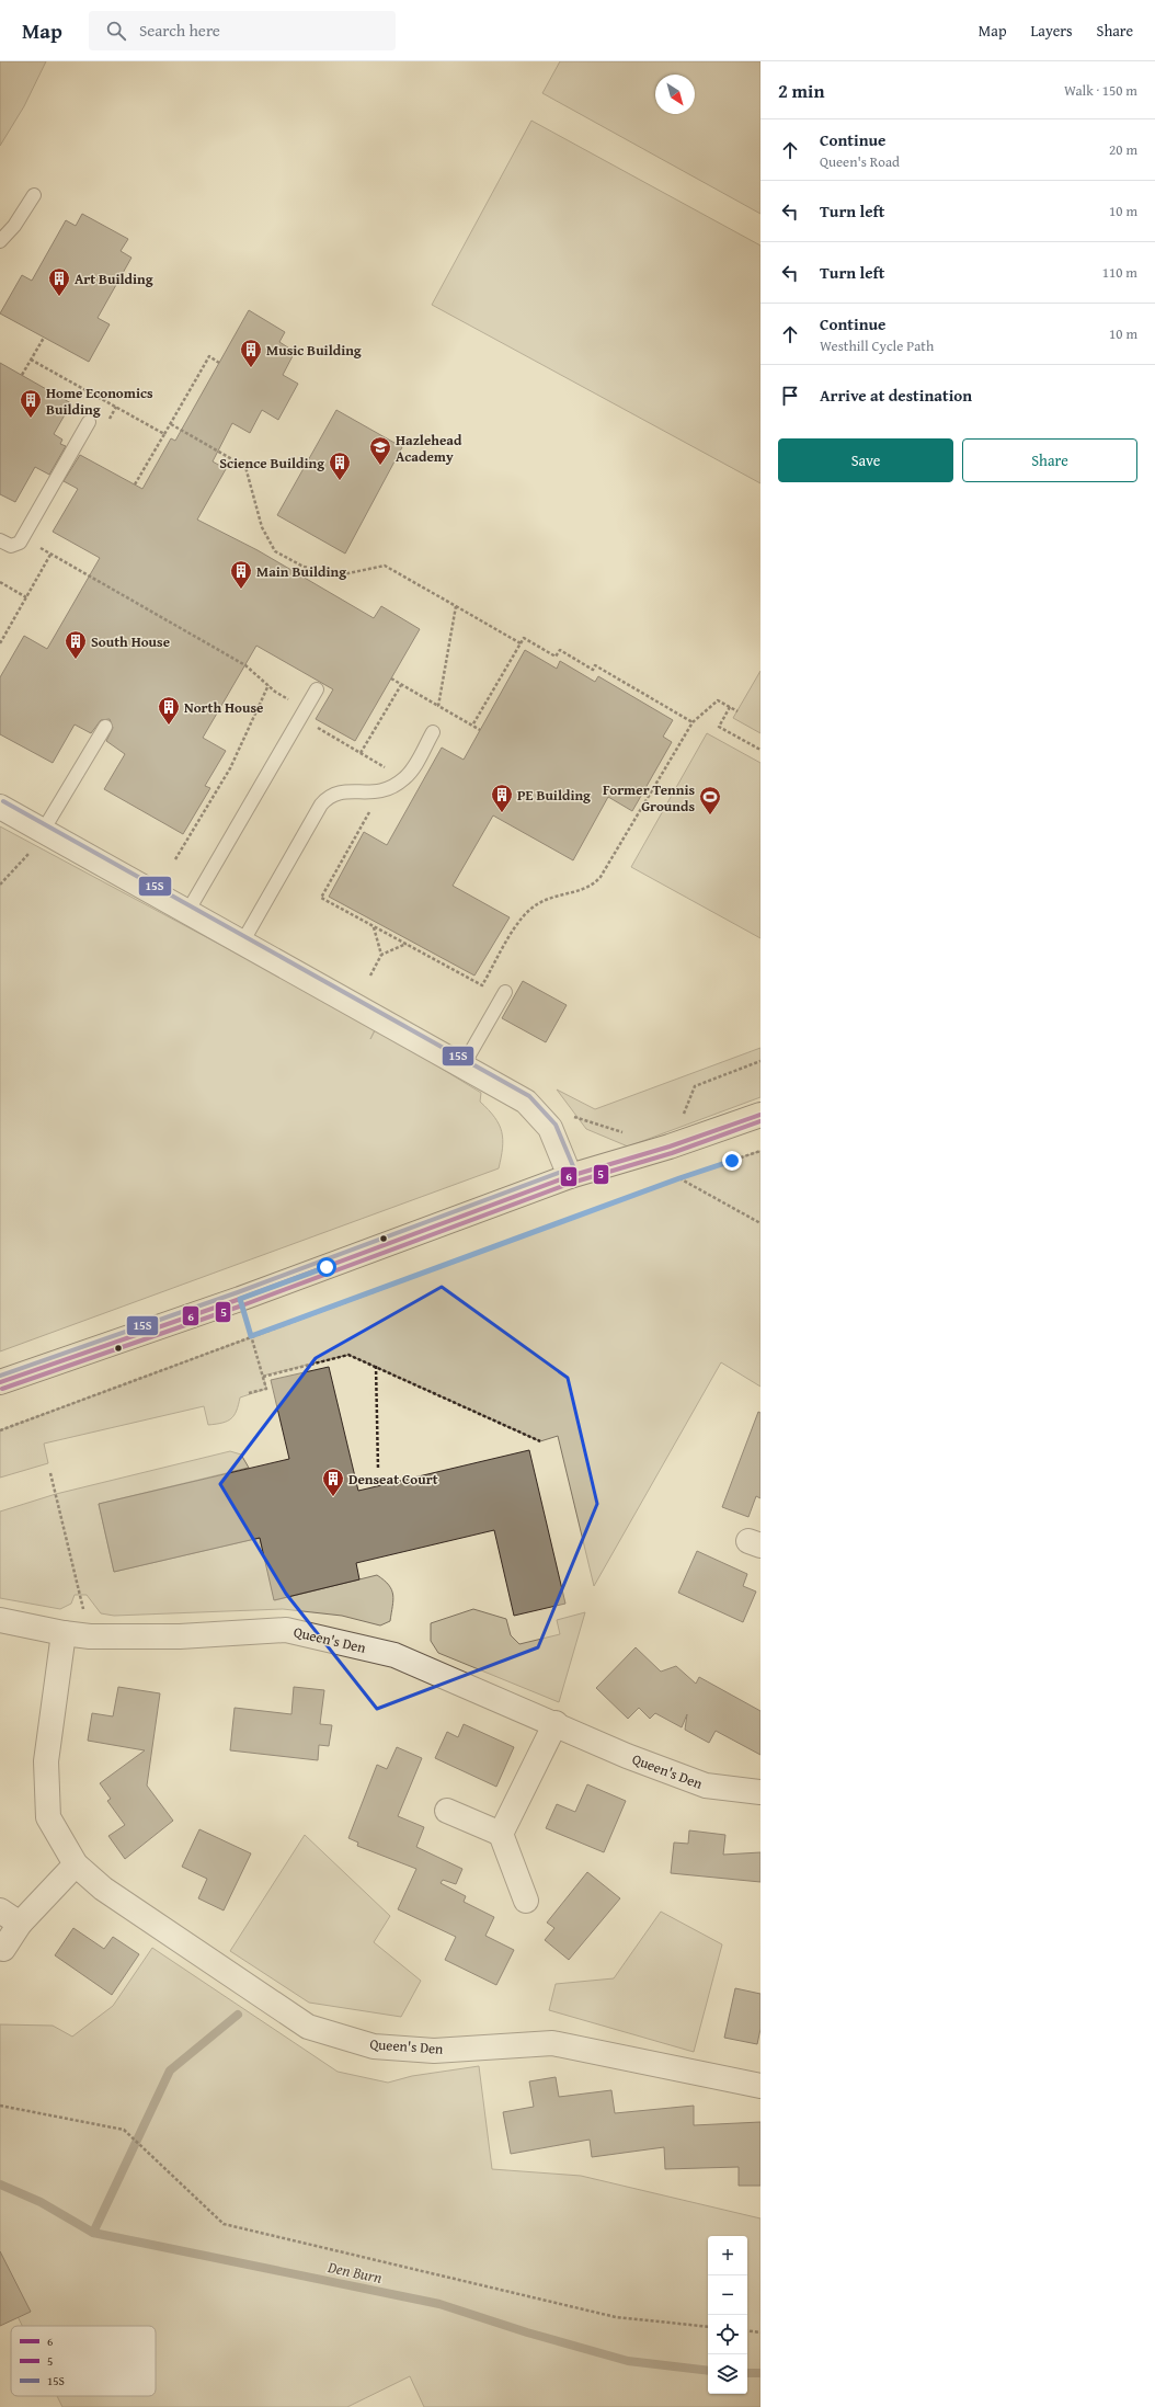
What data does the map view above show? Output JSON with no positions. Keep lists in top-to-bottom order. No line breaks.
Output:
{"streets":{"street":["Queen's Den"]},"water":["Den Burn"],"places":{"building":["Art Building","Music Building","Home Economics Building","Science Building","Main Building","South House","North House","PE Building","Denseat Court"],"school or university":["Hazlehead Academy"],"sports":["Former Tennis Grounds"]},"lines":["transit line 15S","transit line 6","transit line 5"],"legend":["6","5","15S"],"north":"bottom right","page":{"header":"Map","search":"Search here","nav":["Map","Layers","Share"],"heading":["2 min","Walk · 150 m"],"list":[["Continue","Queen's Road","20 m"],["Turn left","10 m"],["Turn left","110 m"],["Continue","Westhill Cycle Path","10 m"],"Arrive at destination"],"buttons":["Save","Share"],"map_buttons":["+","−"]}}
